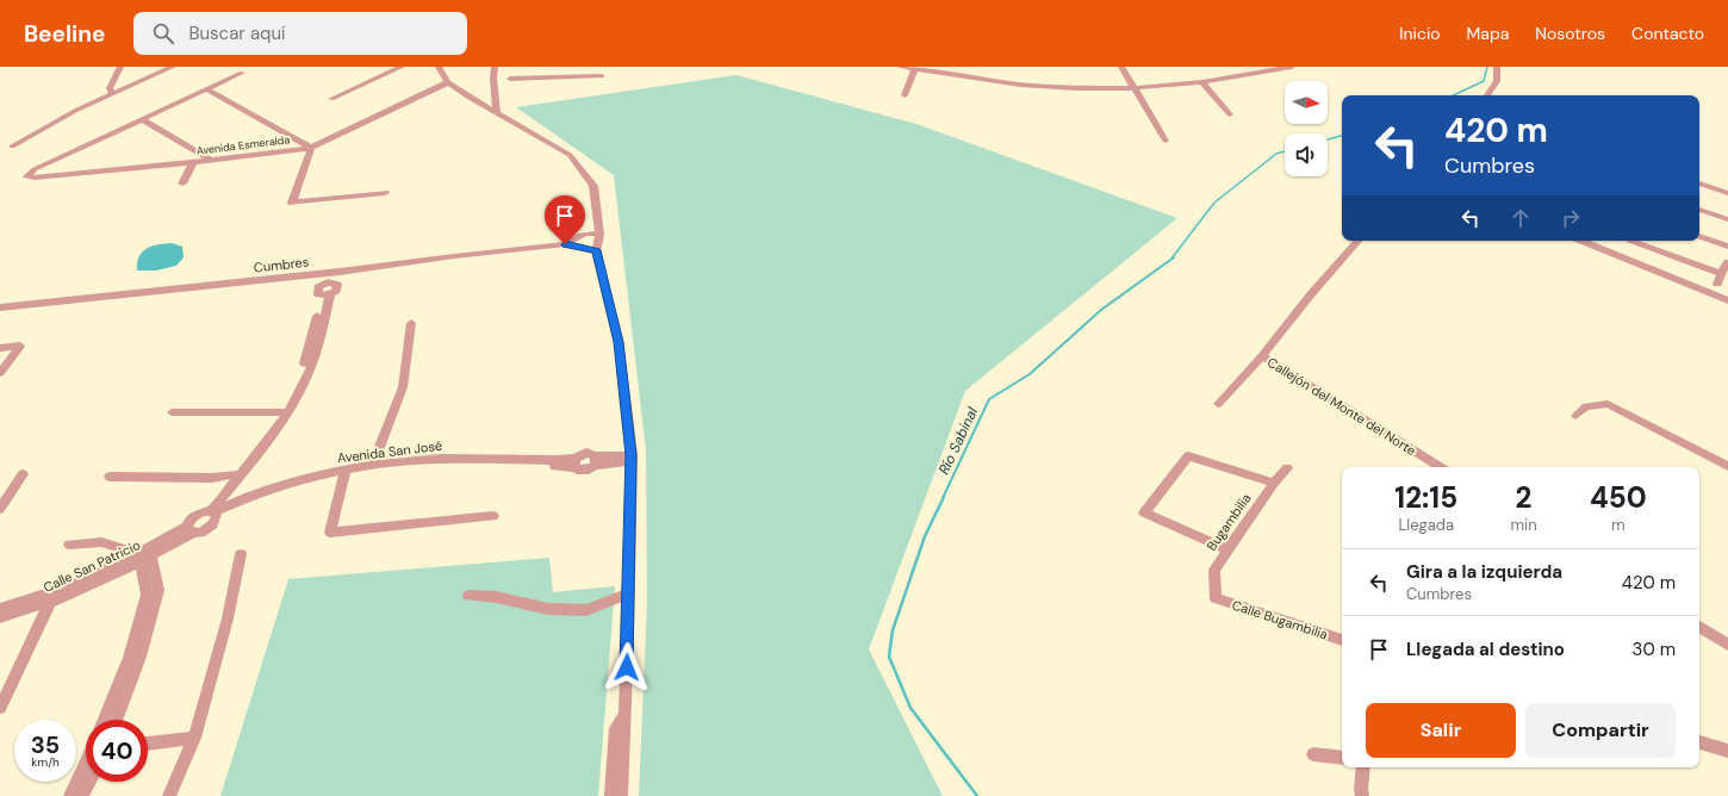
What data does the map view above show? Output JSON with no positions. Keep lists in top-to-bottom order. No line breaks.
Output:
{"streets":{"street":["Avenida Esmeralda","Cumbres","Callejón del Monte del Norte","Avenida San José","Bugambilia","Calle San Patricio","Calle Bugambilia"]},"crossings":[["Bugambilia","Calle Bugambilia"]],"water":["Río Sabinal"],"north":"right","page":{"header":"Beeline","search":"Buscar aquí","nav":["Inicio","Mapa","Nosotros","Contacto"],"turn":["420 m","Cumbres"],"eta":["12:15","Llegada","2","min","450","m"],"list":[{"name":"Gira a la izquierda","note":"Cumbres","value":"420 m"},{"name":"Llegada al destino","value":"30 m"}],"buttons":["Salir","Compartir"],"speed":"35 km/h","limit":"40"}}
